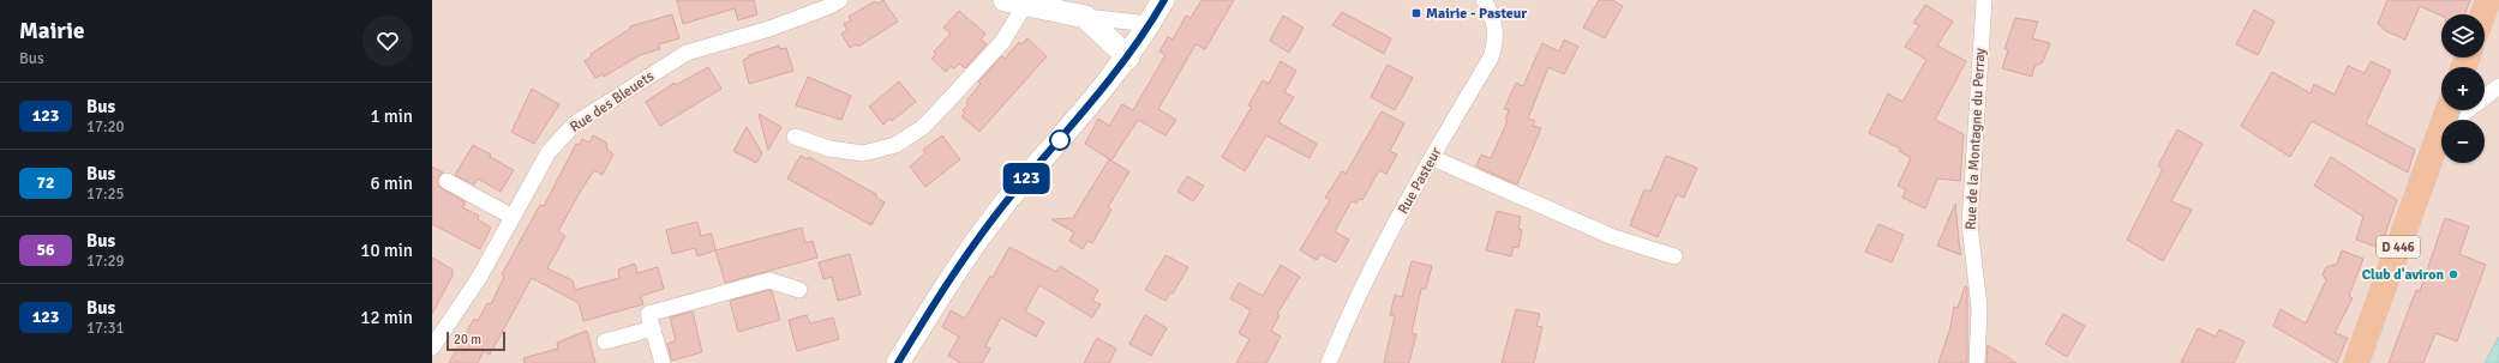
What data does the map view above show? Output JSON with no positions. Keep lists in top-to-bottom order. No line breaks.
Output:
{"streets":{"main road":["D 446"],"street":["Rue des Bleuets","Rue de la Montagne du Perray","Rue Pasteur"]},"places":{"transit":["Mairie - Pasteur"],"other":["Club d'aviron"]},"lines":["bus line 123"],"scale_bar":"20 m","page":{"heading":["Mairie","Bus"],"on_map":"123","map_buttons":["+","−"],"list":[{"mark":"123","name":"Bus","note":"17:20","value":"1 min"},{"mark":"72","name":"Bus","note":"17:25","value":"6 min"},{"mark":"56","name":"Bus","note":"17:29","value":"10 min"},{"mark":"123","name":"Bus","note":"17:31","value":"12 min"}],"scale":"20 m"}}
